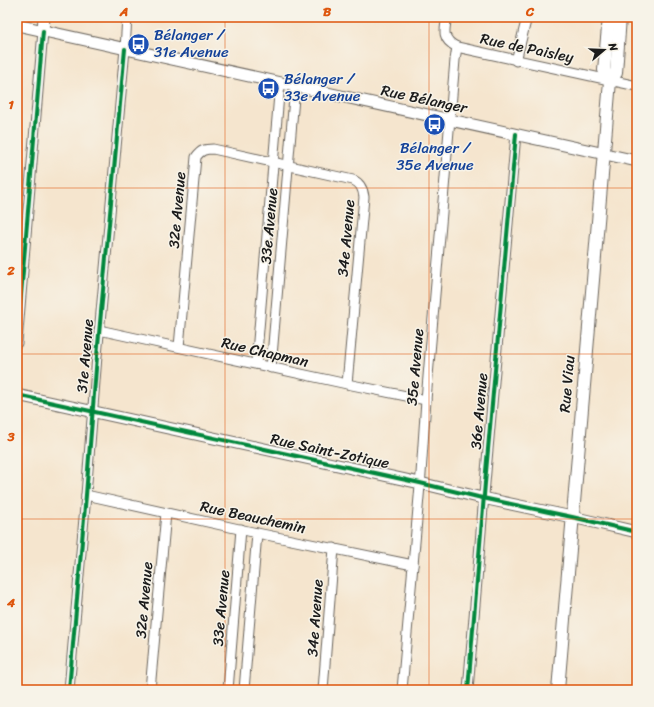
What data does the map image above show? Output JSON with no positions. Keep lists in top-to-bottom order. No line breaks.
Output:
{"streets":{"main road":["Rue Viau"],"street":["Rue de Paisley","Rue Bélanger","32e Avenue","33e Avenue","34e Avenue","Rue Chapman","31e Avenue","35e Avenue","36e Avenue","Rue Saint-Zotique","Rue Beauchemin"]},"crossings":[["Rue de Paisley","35e Avenue"],["Rue de Paisley","Rue Viau"],["Rue Bélanger","33e Avenue"],["Rue Bélanger","31e Avenue"],["Rue Bélanger","35e Avenue"],["Rue Bélanger","Rue Viau"],["Rue Bélanger","36e Avenue"],["32e Avenue","33e Avenue"],["32e Avenue","34e Avenue"],["32e Avenue","Rue Chapman"],["32e Avenue","Rue Beauchemin"],["33e Avenue","34e Avenue"],["33e Avenue","Rue Chapman"],["33e Avenue","Rue Beauchemin"],["34e Avenue","Rue Chapman"],["34e Avenue","Rue Beauchemin"],["Rue Chapman","31e Avenue"],["Rue Chapman","35e Avenue"],["31e Avenue","Rue Saint-Zotique"],["31e Avenue","Rue Beauchemin"],["35e Avenue","Rue Saint-Zotique"],["35e Avenue","Rue Beauchemin"],["Rue Viau","Rue Saint-Zotique"],["36e Avenue","Rue Saint-Zotique"]],"places":{"bus stop":["Bélanger / 31e Avenue","Bélanger / 33e Avenue","Bélanger / 35e Avenue"]},"north":"right","grid":{"columns":["A","B","C"],"rows":["1","2","3","4"]}}
